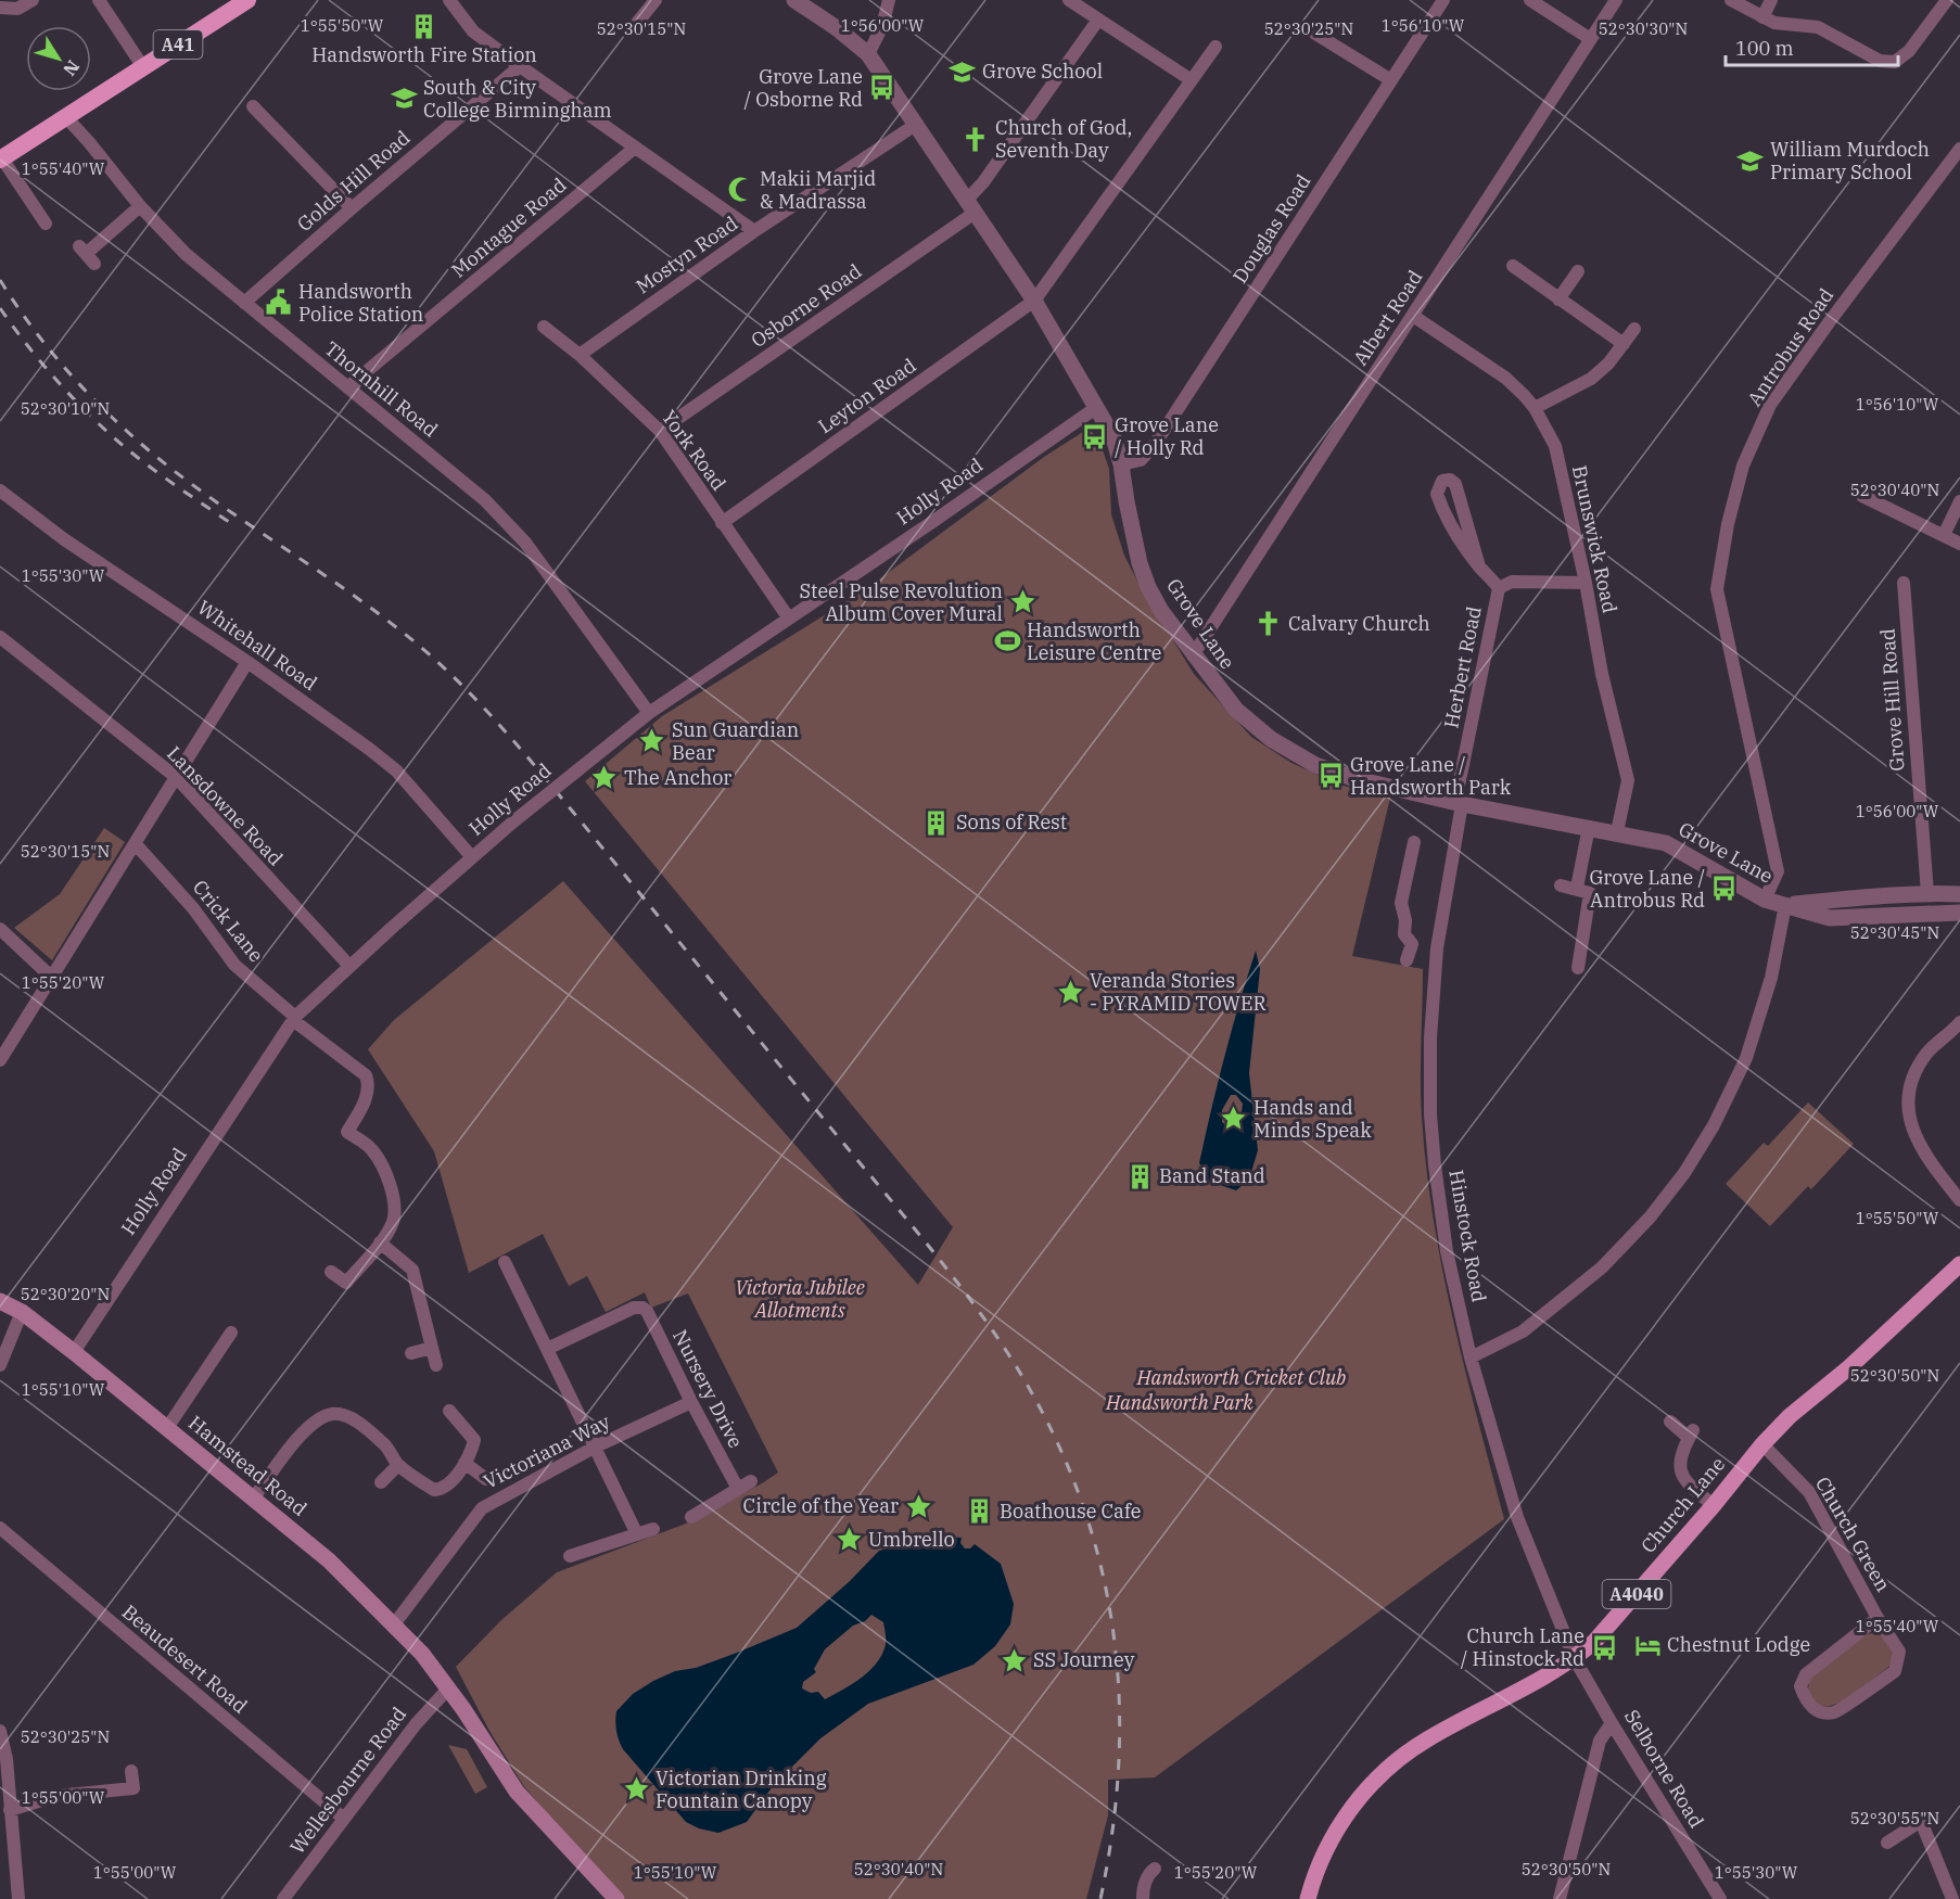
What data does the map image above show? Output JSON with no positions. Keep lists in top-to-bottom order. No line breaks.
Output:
{"streets":{"highway":["A41"],"main road":["Hamstead Road","Church Lane","A4040"],"street":["Golds Hill Road","Montague Road","Douglas Road","Mostyn Road","Osborne Road","Albert Road","Antrobus Road","Thornhill Road","Leyton Road","York Road","Holly Road","Brunswick Road","Grove Lane","Whitehall Road","Herbert Road","Grove Hill Road","Lansdowne Road","Crick Lane","Hinstock Road","Nursery Drive","Victoriana Way","Church Green","Beaudesert Road","Selborne Road","Wellesbourne Road"]},"crossings":[["A41","Thornhill Road"],["Golds Hill Road","Thornhill Road"],["Montague Road","Thornhill Road"],["Douglas Road","Grove Lane"],["Mostyn Road","York Road"],["Mostyn Road","Grove Lane"],["Osborne Road","York Road"],["Osborne Road","Grove Lane"],["Albert Road","Brunswick Road"],["Albert Road","Grove Lane"],["Antrobus Road","Grove Lane"],["Thornhill Road","Holly Road"],["Leyton Road","York Road"],["Leyton Road","Grove Lane"],["York Road","Holly Road"],["Holly Road","Grove Lane"],["Holly Road","Whitehall Road"],["Holly Road","Lansdowne Road"],["Holly Road","Crick Lane"],["Holly Road","Hamstead Road"],["Brunswick Road","Grove Lane"],["Brunswick Road","Herbert Road"],["Grove Lane","Herbert Road"],["Grove Lane","Grove Hill Road"],["Grove Lane","Hinstock Road"],["Herbert Road","Hinstock Road"],["Hinstock Road","Church Lane"],["Hinstock Road","Selborne Road"],["Nursery Drive","Victoriana Way"],["Victoriana Way","Hamstead Road"],["Hamstead Road","Wellesbourne Road"],["Church Lane","Church Green"],["Church Lane","Selborne Road"],["Beaudesert Road","Wellesbourne Road"]],"parks":["Victoria Jubilee Allotments","Handsworth Cricket Club","Handsworth Park"],"places":{"building":["Handsworth Fire Station","Sons of Rest","Band Stand","Boathouse Cafe"],"school or university":["Grove School","South & City College Birmingham","William Murdoch Primary School"],"bus stop":["Grove Lane / Osborne Rd","Grove Lane / Holly Rd","Grove Lane / Handsworth Park","Grove Lane / Antrobus Rd","Church Lane / Hinstock Rd"],"church":["Church of God, Seventh Day","Calvary Church"],"mosque":["Makii Marjid & Madrassa"],"public building":["Handsworth Police Station"],"place":["Steel Pulse Revolution Album Cover Mural","Sun Guardian Bear","The Anchor","Veranda Stories - PYRAMID TOWER","Hands and Minds Speak","Circle of the Year","Umbrello","SS Journey","Victorian Drinking Fountain Canopy"],"sports":["Handsworth Leisure Centre"],"hotel":["Chestnut Lodge"]},"scale_bar":"100 m","north":"bottom right","coordinates":["1°56'00\"W","1°56'10\"W","1°55'50\"W","52°30'15\"N","52°30'25\"N","52°30'30\"N","1°55'40\"W","52°30'10\"N","52°30'40\"N","1°55'30\"W","52°30'45\"N","1°55'20\"W","52°30'20\"N","52°30'50\"N","1°55'10\"W","1°55'00\"W","52°30'55\"N"]}
